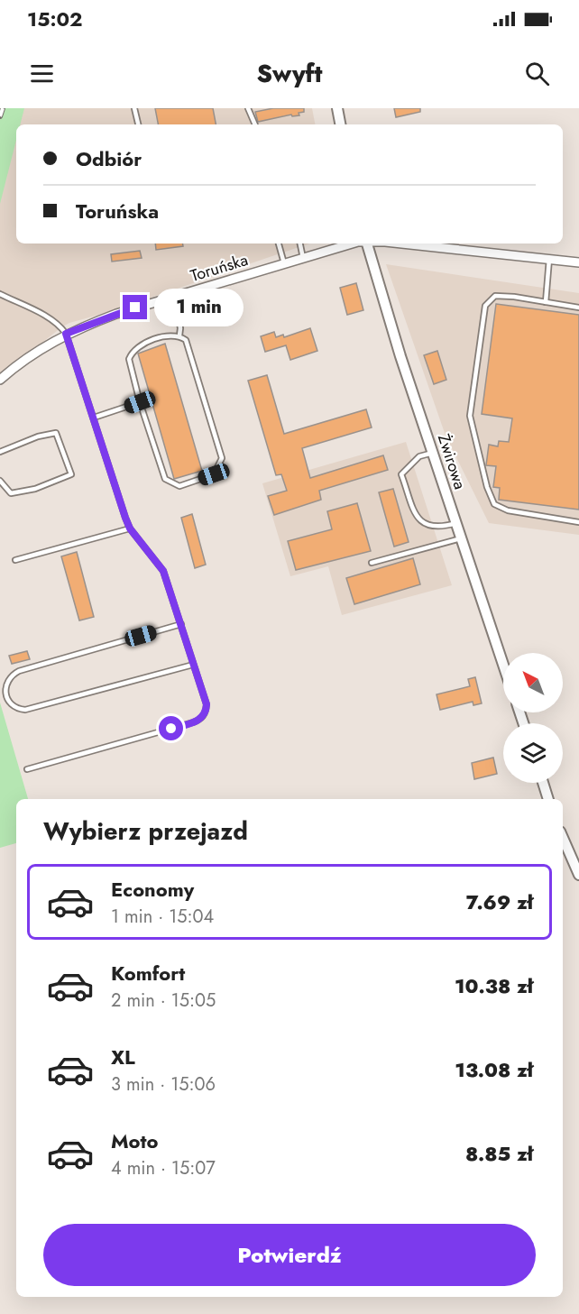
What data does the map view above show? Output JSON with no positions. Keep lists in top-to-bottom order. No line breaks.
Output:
{"streets":{"street":["Toruńska","Żwirowa"]},"north":"top left","page":{"status":"15:02","header":"Swyft","banner":["Odbiór","Toruńska"],"bubble":"1 min","heading":"Wybierz przejazd","list":[{"name":"Economy","note":"1 min · 15:04","value":"7.69 zł"},{"name":"Komfort","note":"2 min · 15:05","value":"10.38 zł"},{"name":"XL","note":"3 min · 15:06","value":"13.08 zł"},{"name":"Moto","note":"4 min · 15:07","value":"8.85 zł"}],"buttons":"Potwierdź"}}
